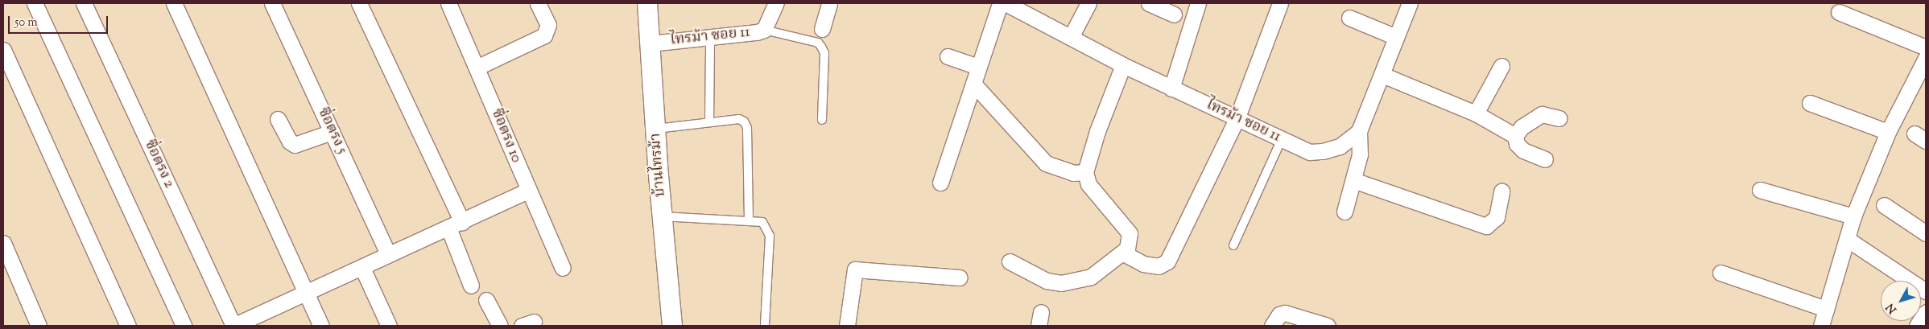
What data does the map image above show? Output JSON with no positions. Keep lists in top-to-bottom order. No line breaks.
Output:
{"streets":{"street":["ไทรม้า ซอย 11","ซื่อตรง 5","ซื่อตรง 10","ซื่อตรง 2","บ้านไทรม้า"]},"crossings":[["ไทรม้า ซอย 11","บ้านไทรม้า"]],"scale_bar":"50 m","north":"bottom left"}
